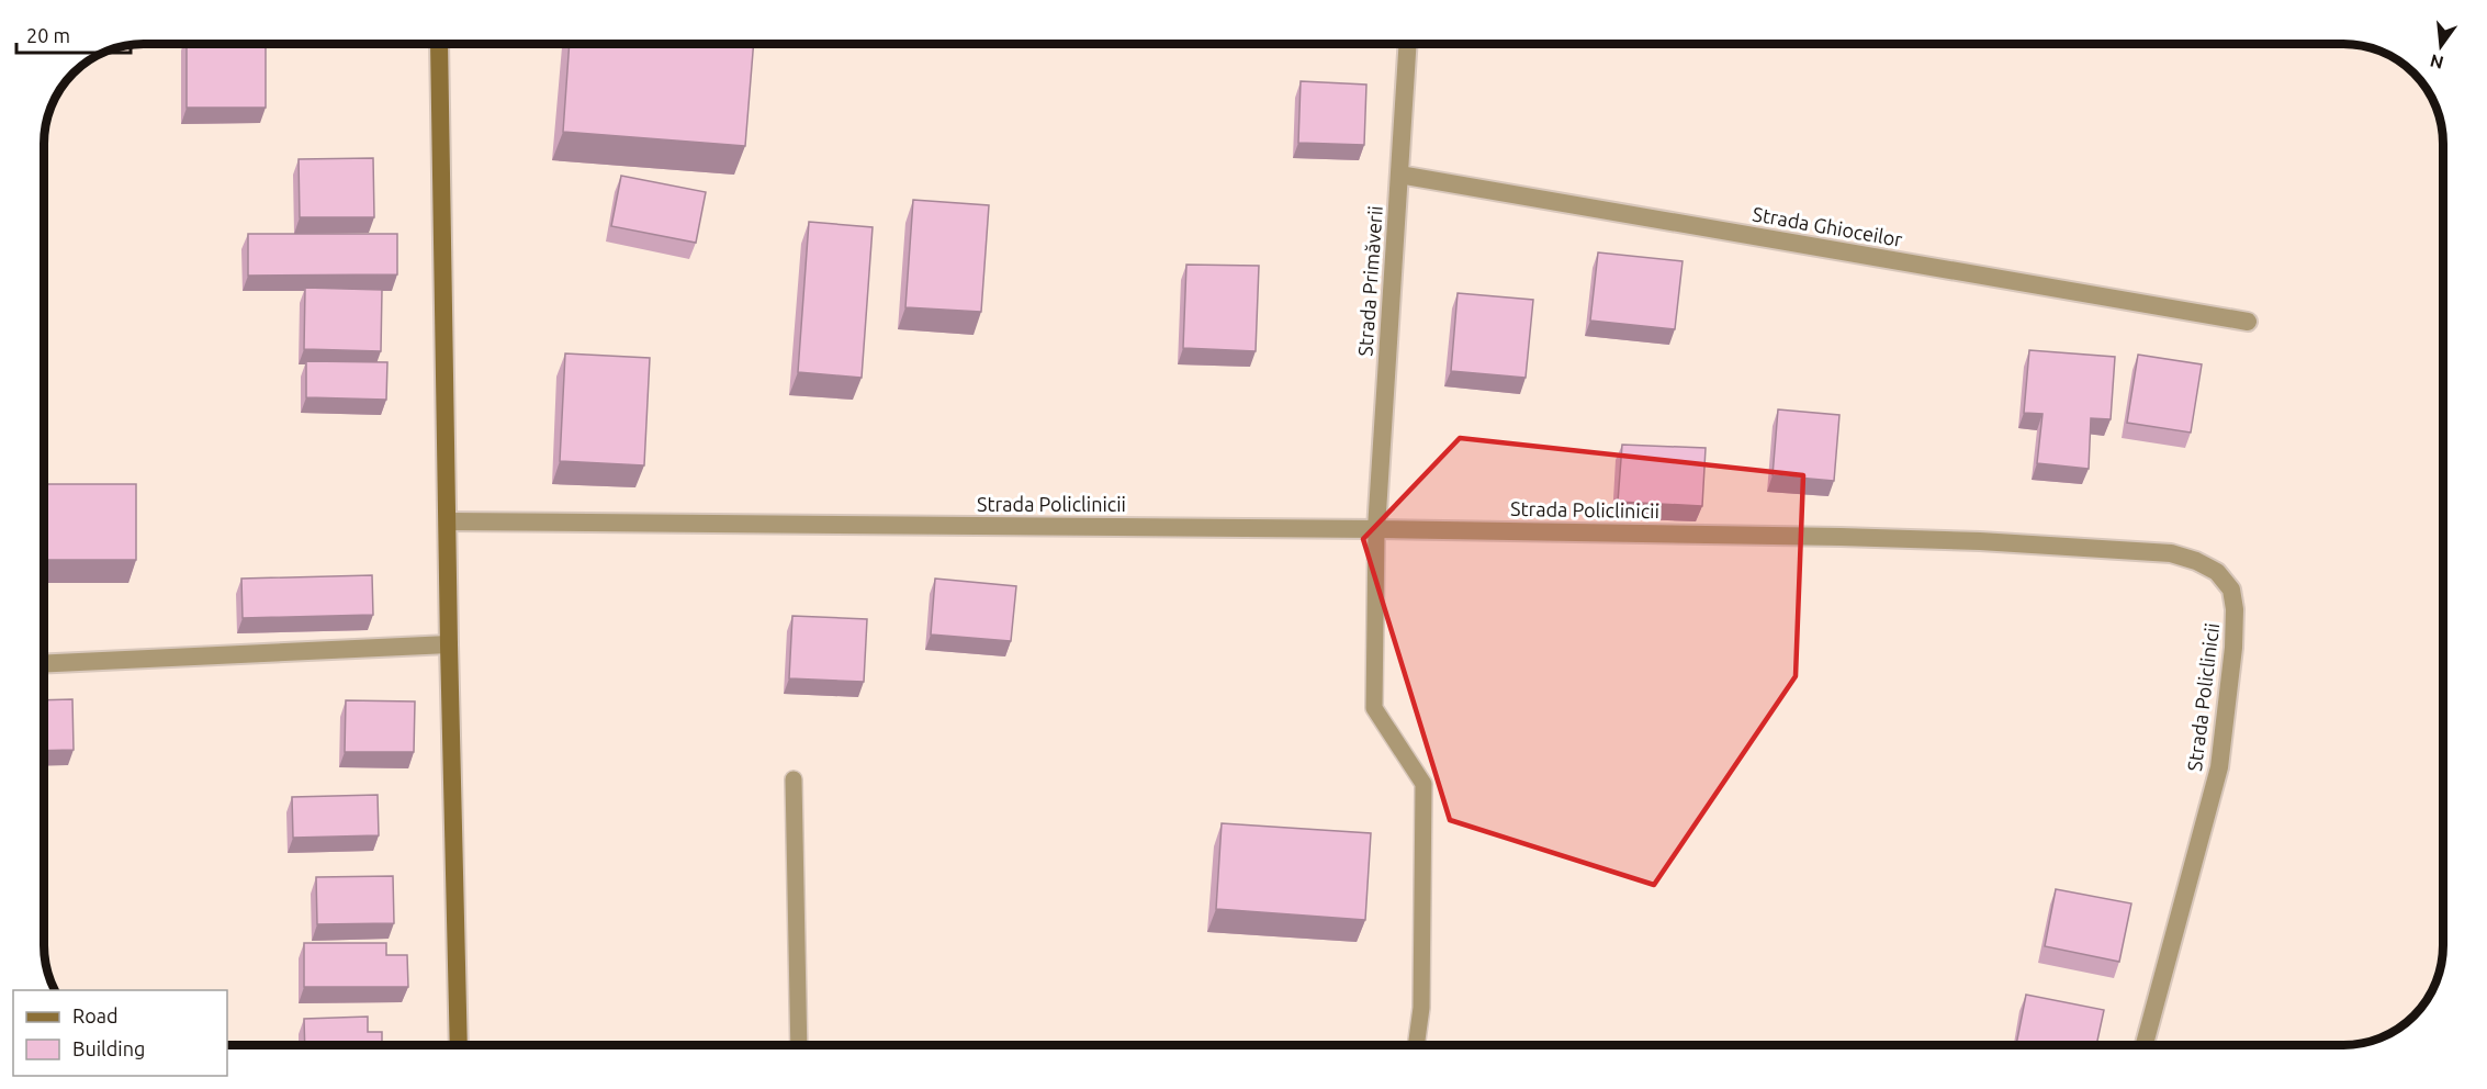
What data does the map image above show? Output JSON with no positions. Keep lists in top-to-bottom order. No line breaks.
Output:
{"streets":{"street":["Strada Ghioceilor","Strada Primăverii","Strada Policlinicii"]},"crossings":[["Strada Ghioceilor","Strada Primăverii"],["Strada Primăverii","Strada Policlinicii"]],"legend":["Road","Building"],"scale_bar":"20 m","north":"bottom"}
